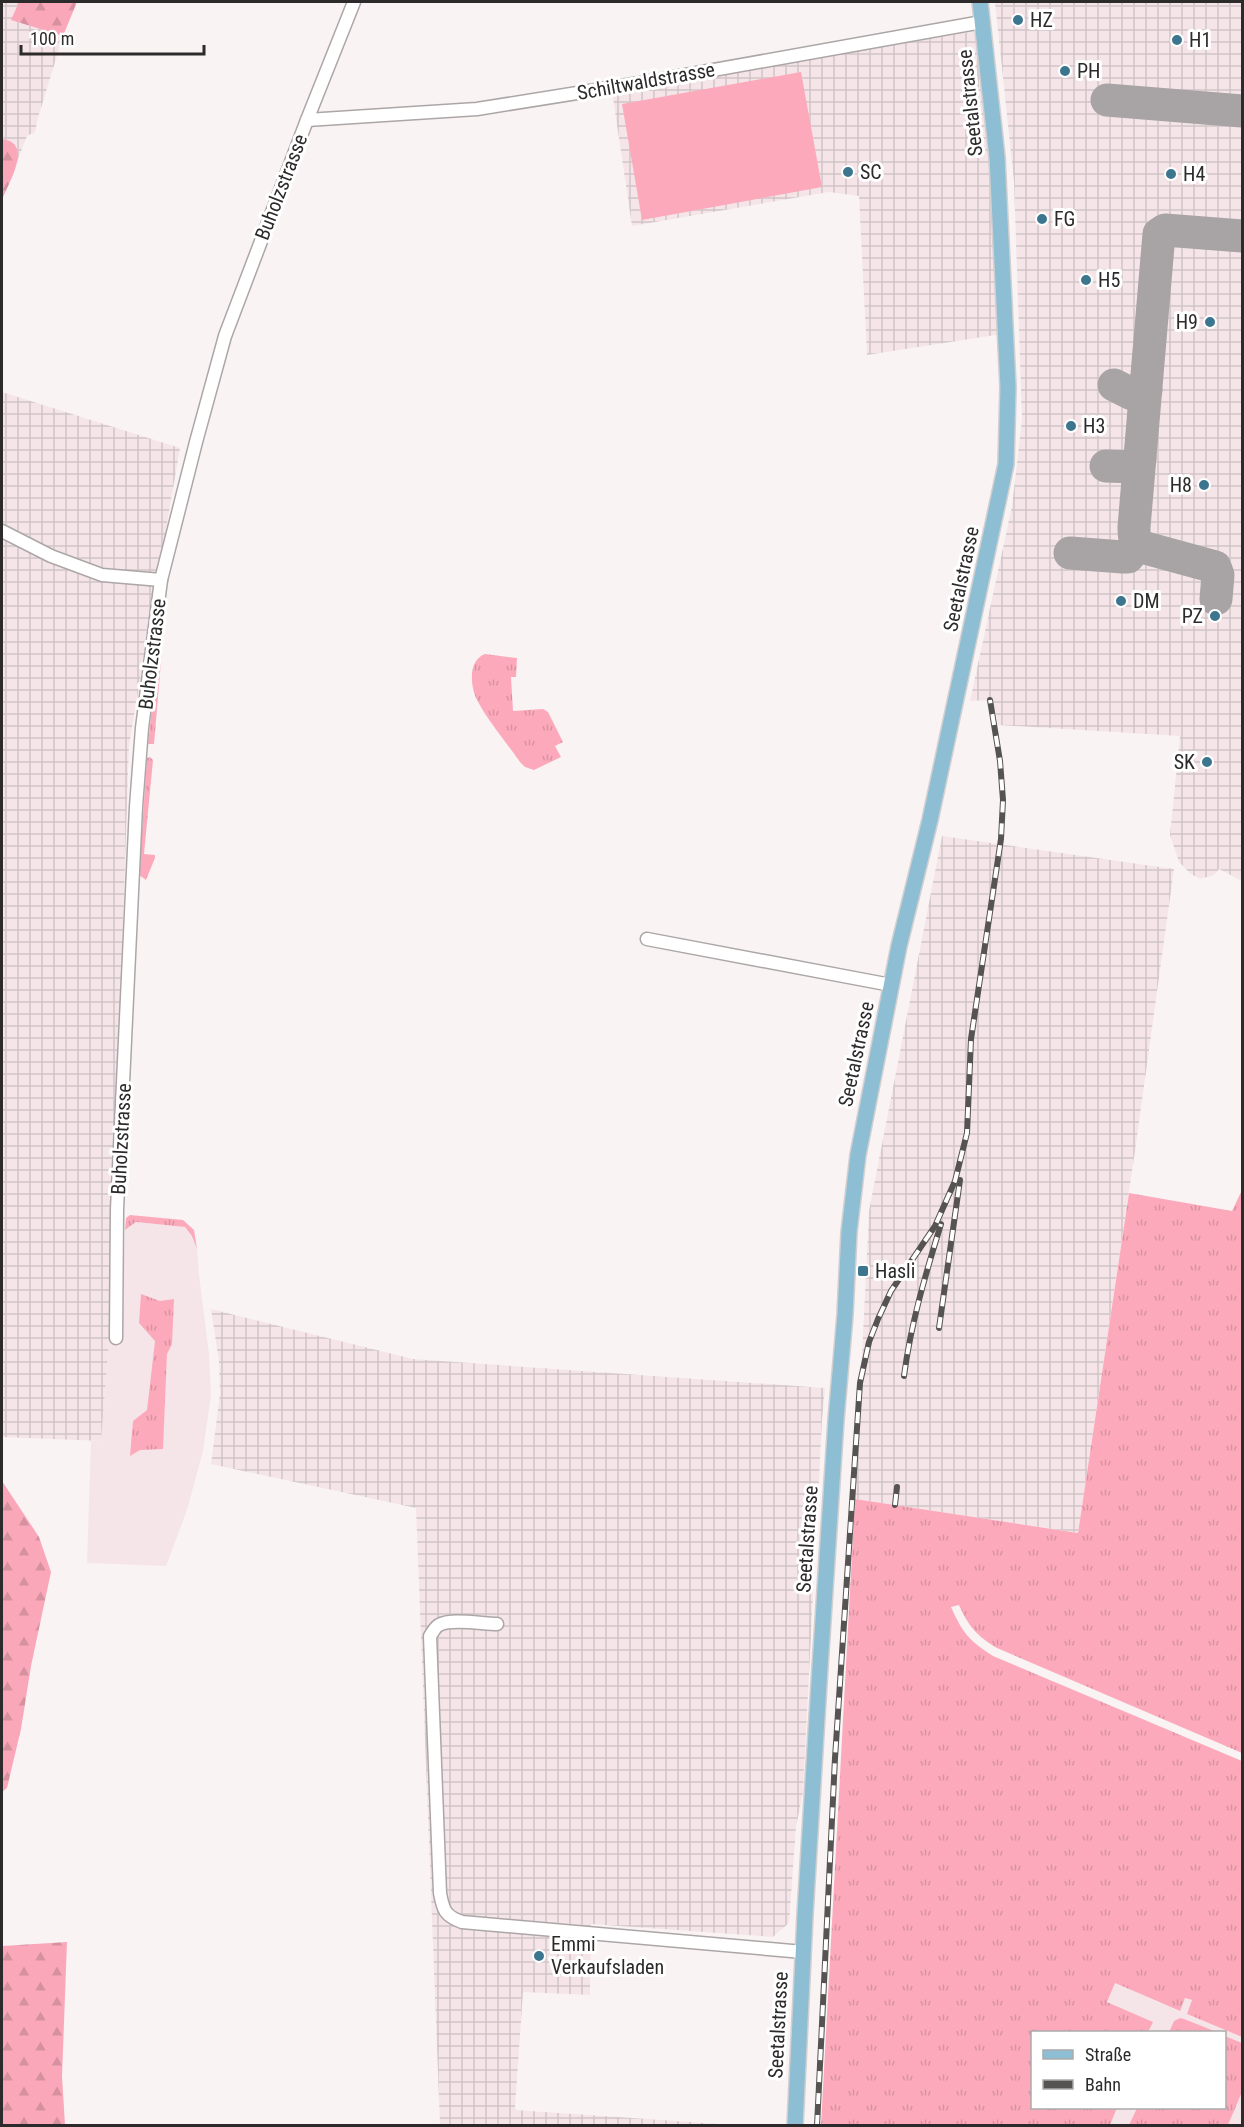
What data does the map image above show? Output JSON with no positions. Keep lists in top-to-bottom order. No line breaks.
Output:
{"streets":{"main road":["Seetalstrasse"],"street":["Schiltwaldstrasse","Buholzstrasse"]},"crossings":[["Schiltwaldstrasse","Seetalstrasse"],["Schiltwaldstrasse","Buholzstrasse"]],"places":{"other":["HZ","H1","PH","SC","H4","FG","H5","H9","H3","H8","DM","PZ","SK","Emmi Verkaufsladen"],"transit":["Hasli"]},"legend":["Straße","Bahn"],"scale_bar":"100 m"}
